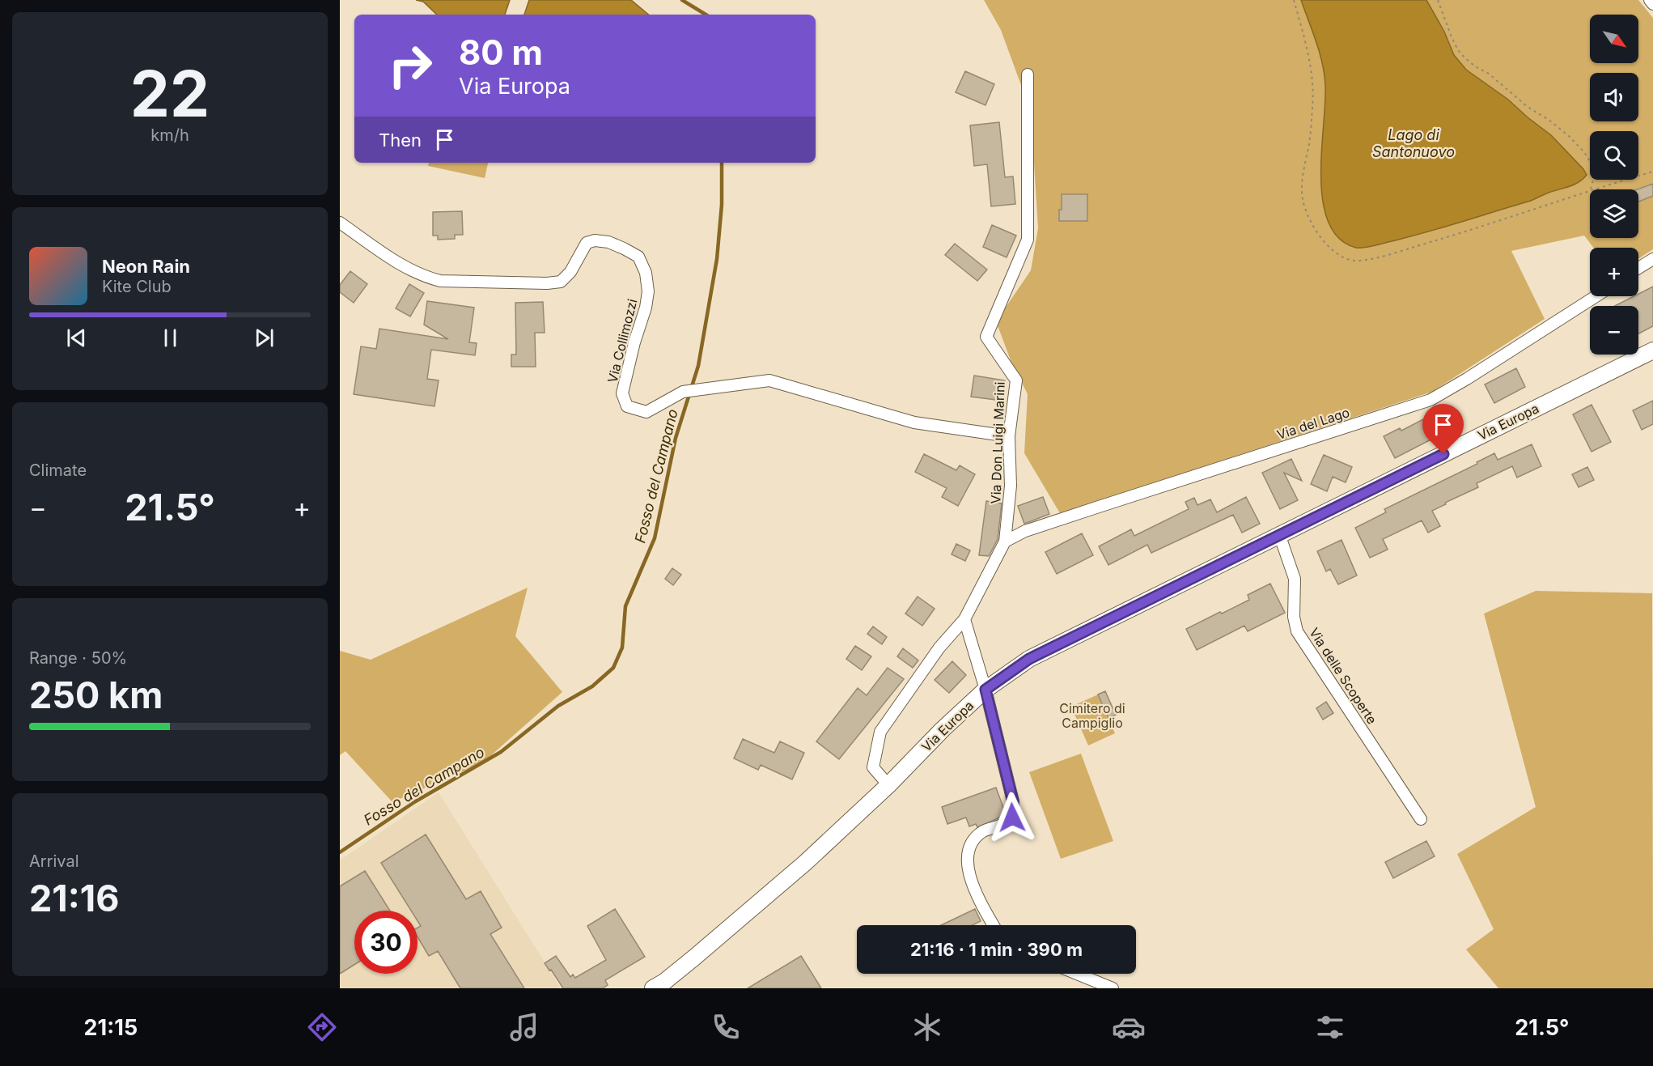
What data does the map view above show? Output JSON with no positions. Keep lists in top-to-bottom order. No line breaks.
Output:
{"streets":{"main road":["Via Europa"],"street":["Via Collimozzi","Via del Lago","Via Don Luigi Marini","Via delle Scoperte"]},"crossings":[["Via Collimozzi","Via Don Luigi Marini"],["Via Europa","Via Don Luigi Marini"],["Via Europa","Via delle Scoperte"],["Via del Lago","Via Don Luigi Marini"]],"water":["Lago di Santonuovo","Fosso del Campano"],"parks":["Cimitero di Campiglio"],"north":"bottom right","page":{"tile":[["22","km/h"],"Climate",["Range · 50%","250 km"],["Arrival","21:16"]],"map_buttons":["+","−"],"turn":["80 m","Via Europa"],"then":"Then","song":["Neon Rain","Kite Club"],"heat":["−","21.5°","+"],"limit":"30","trip":"21:16 · 1 min · 390 m","tabs":["21:15","21.5°"]}}
